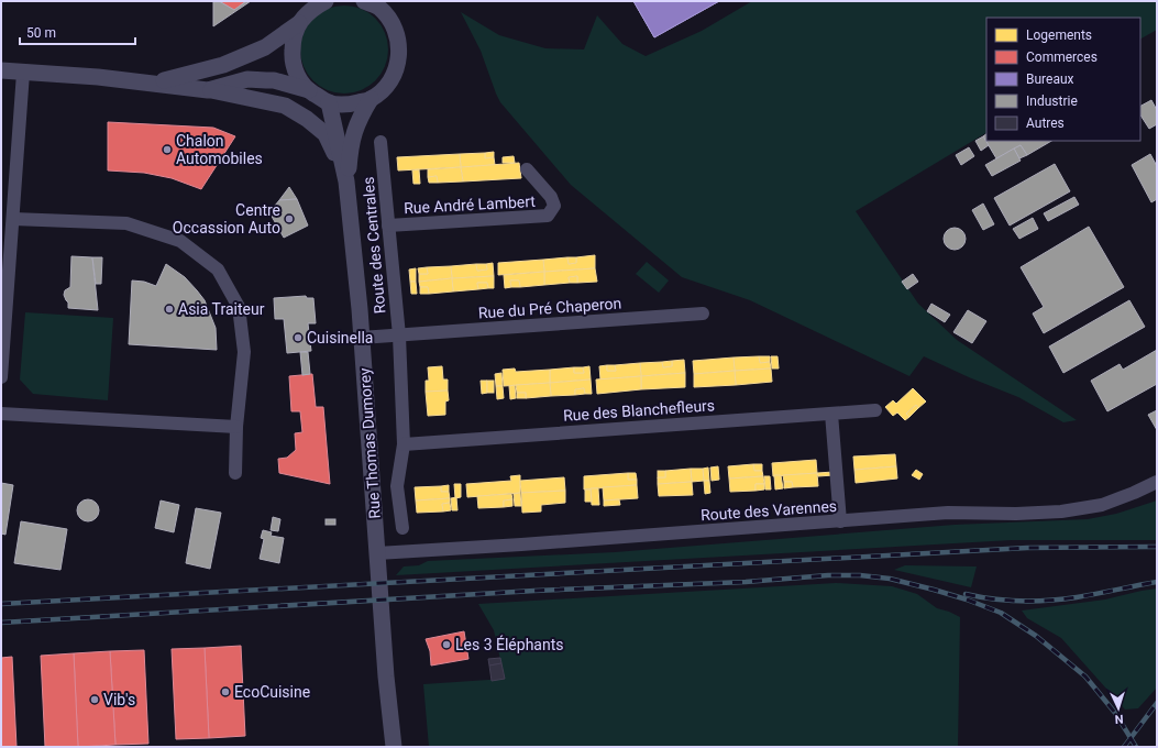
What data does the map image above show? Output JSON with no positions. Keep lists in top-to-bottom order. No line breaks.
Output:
{"streets":{"street":["Rue André Lambert","Route des Centrales","Rue du Pré Chaperon","Rue des Blanchefleurs","Rue Thomas Dumorey","Route des Varennes"]},"crossings":[["Rue André Lambert","Route des Centrales"],["Route des Centrales","Rue du Pré Chaperon"],["Route des Centrales","Rue des Blanchefleurs"],["Rue du Pré Chaperon","Rue Thomas Dumorey"],["Rue Thomas Dumorey","Route des Varennes"]],"places":["Chalon Automobiles","Centre Occassion Auto","Asia Traiteur","Cuisinella","Les 3 Éléphants","EcoCuisine","Vib's"],"legend":["Logements","Commerces","Bureaux","Industrie","Autres"],"scale_bar":"50 m","north":"bottom"}
